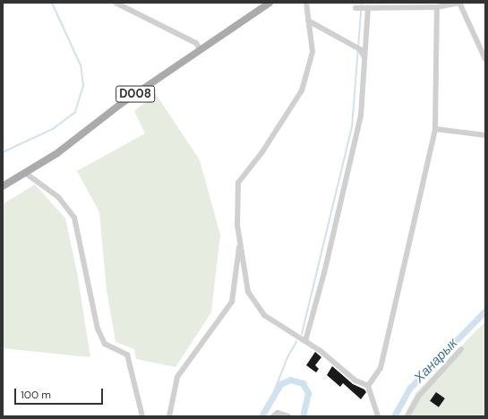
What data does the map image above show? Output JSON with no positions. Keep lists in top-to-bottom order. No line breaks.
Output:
{"streets":{"main road":["D008"]},"water":["Ханарык"],"scale_bar":"100 m"}
